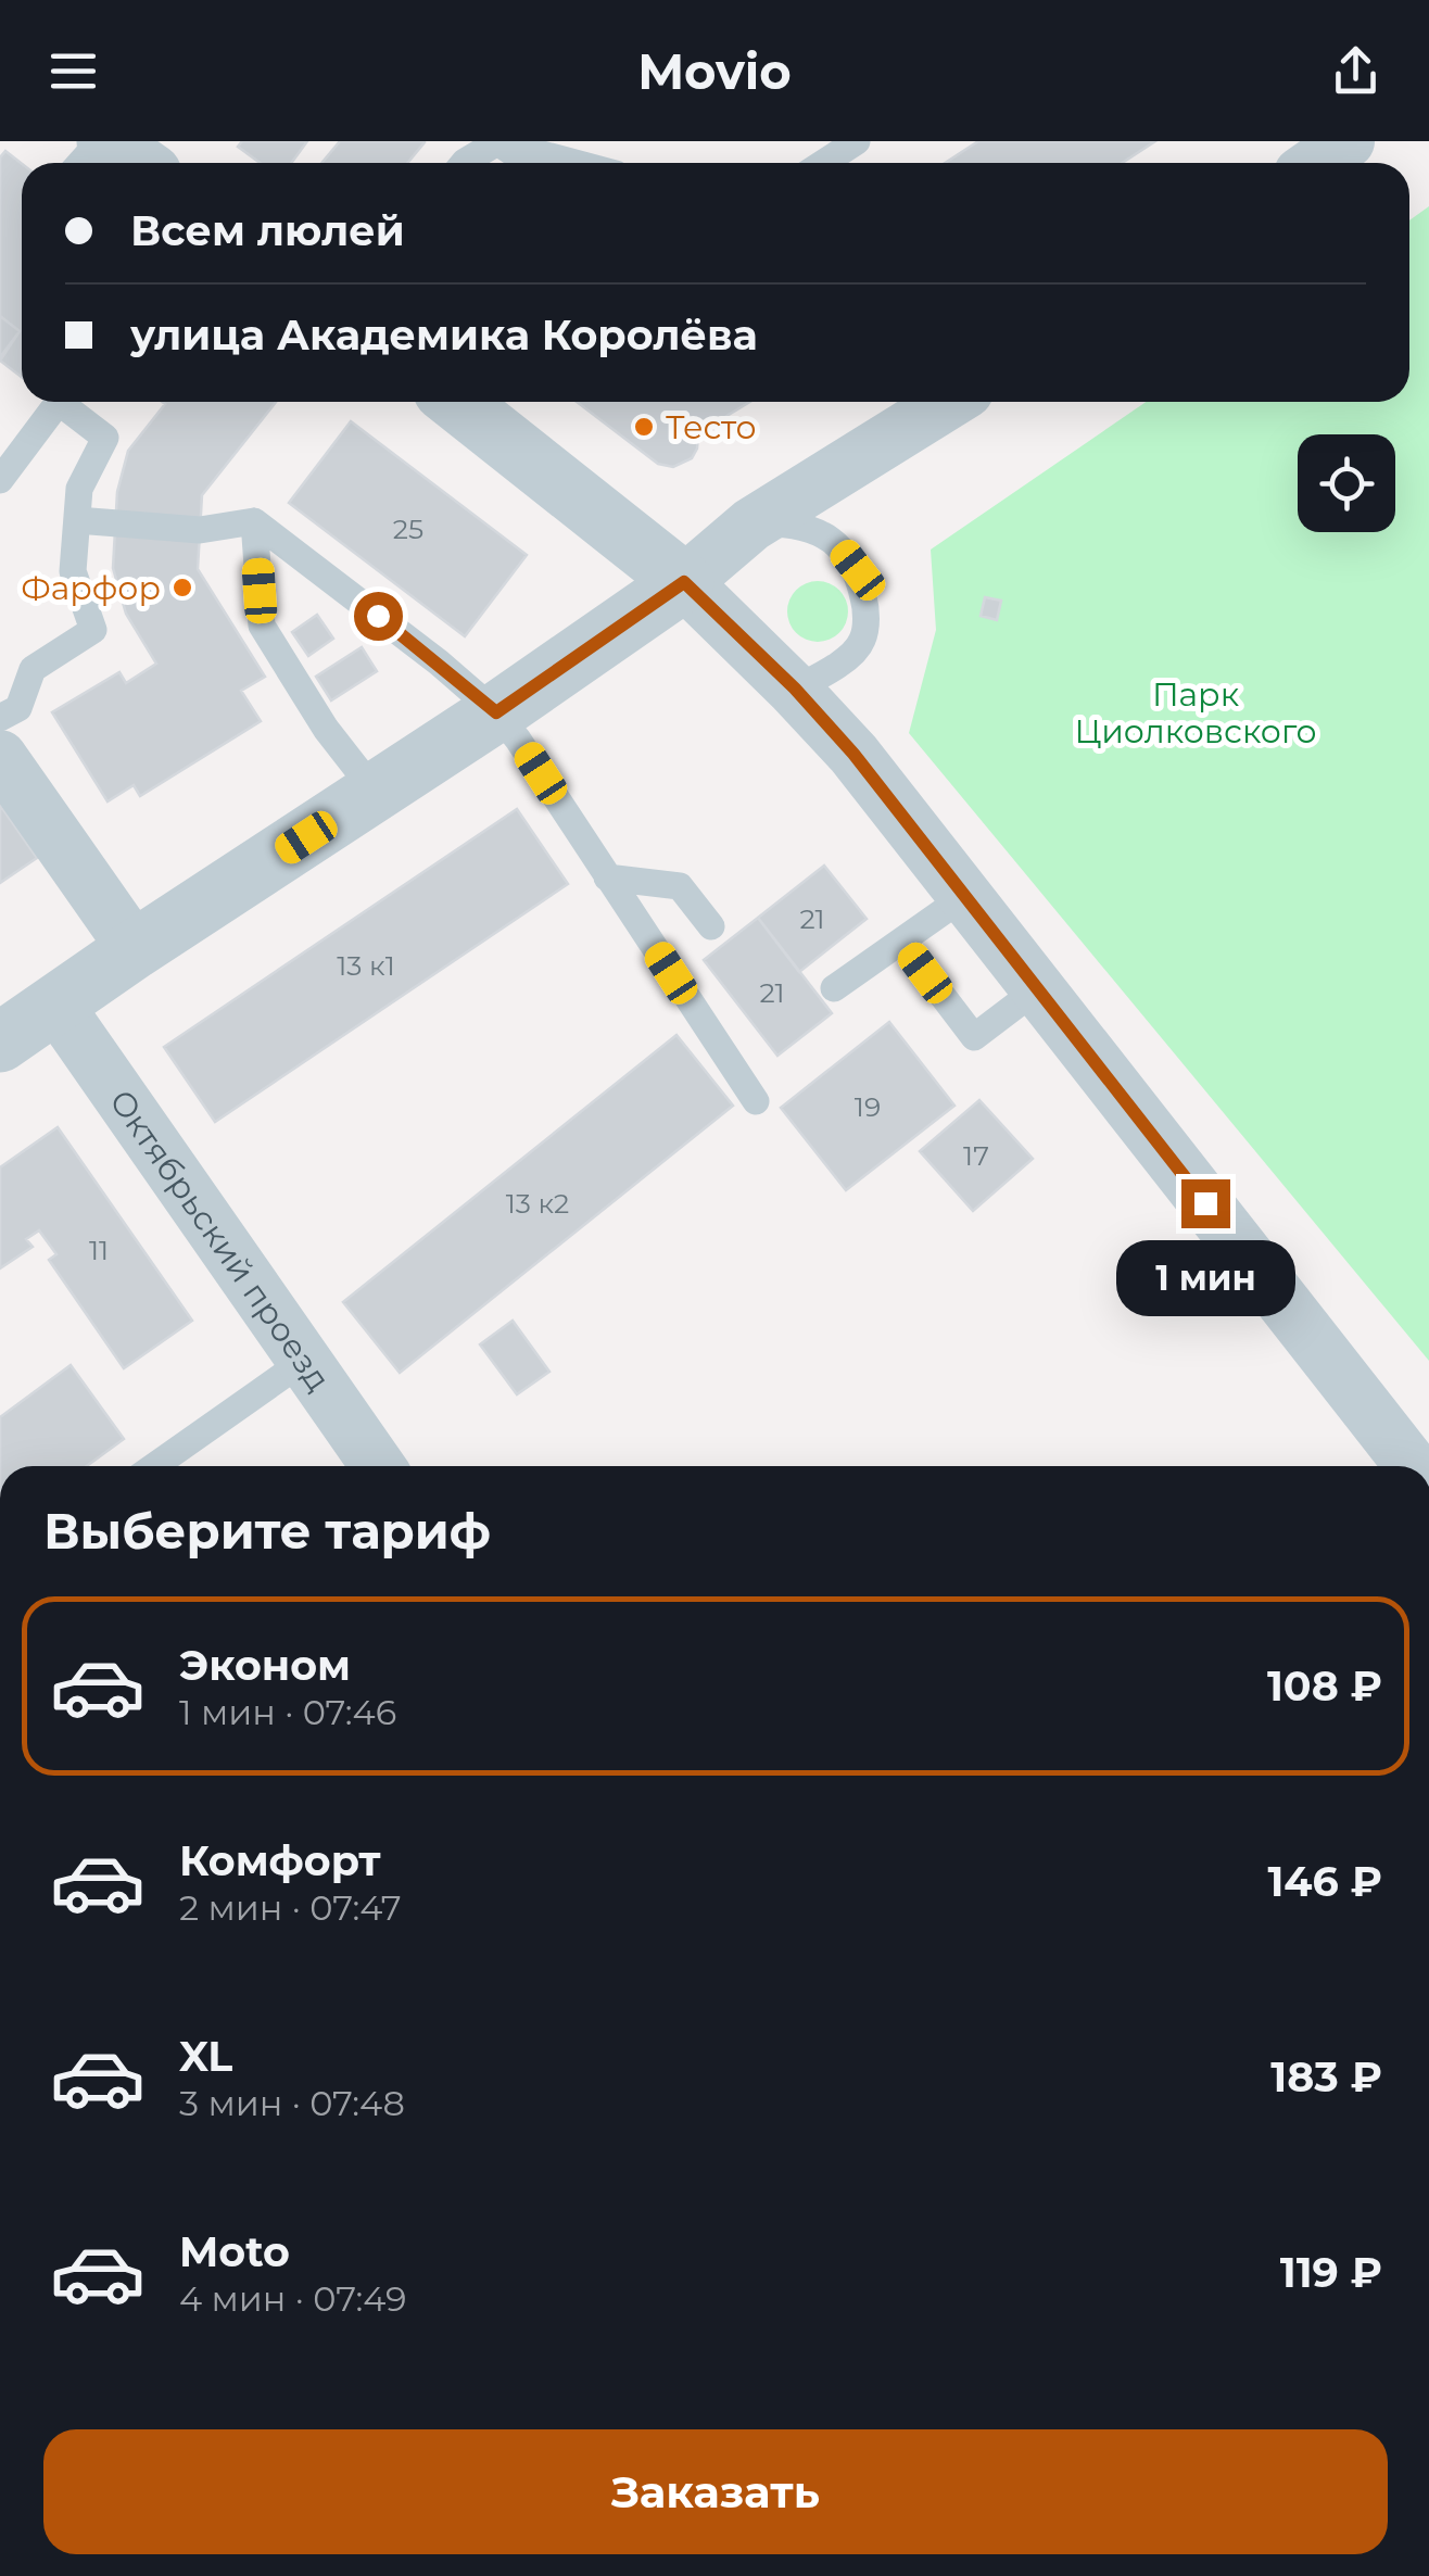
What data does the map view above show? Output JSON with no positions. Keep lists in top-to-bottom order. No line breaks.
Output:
{"streets":{"street":["Октябрьский проезд"]},"parks":["Парк Циолковского"],"places":["Тесто","Фарфор"],"house_numbers":["25","21","13 к1","21","19","17","13 к2","11"],"page":{"header":"Movio","banner":["Всем люлей","улица Академика Королёва"],"bubble":"1 мин","heading":"Выберите тариф","list":[{"name":"Эконом","note":"1 мин · 07:46","value":"108 ₽"},{"name":"Комфорт","note":"2 мин · 07:47","value":"146 ₽"},{"name":"XL","note":"3 мин · 07:48","value":"183 ₽"},{"name":"Moto","note":"4 мин · 07:49","value":"119 ₽"}],"buttons":"Заказать"}}
